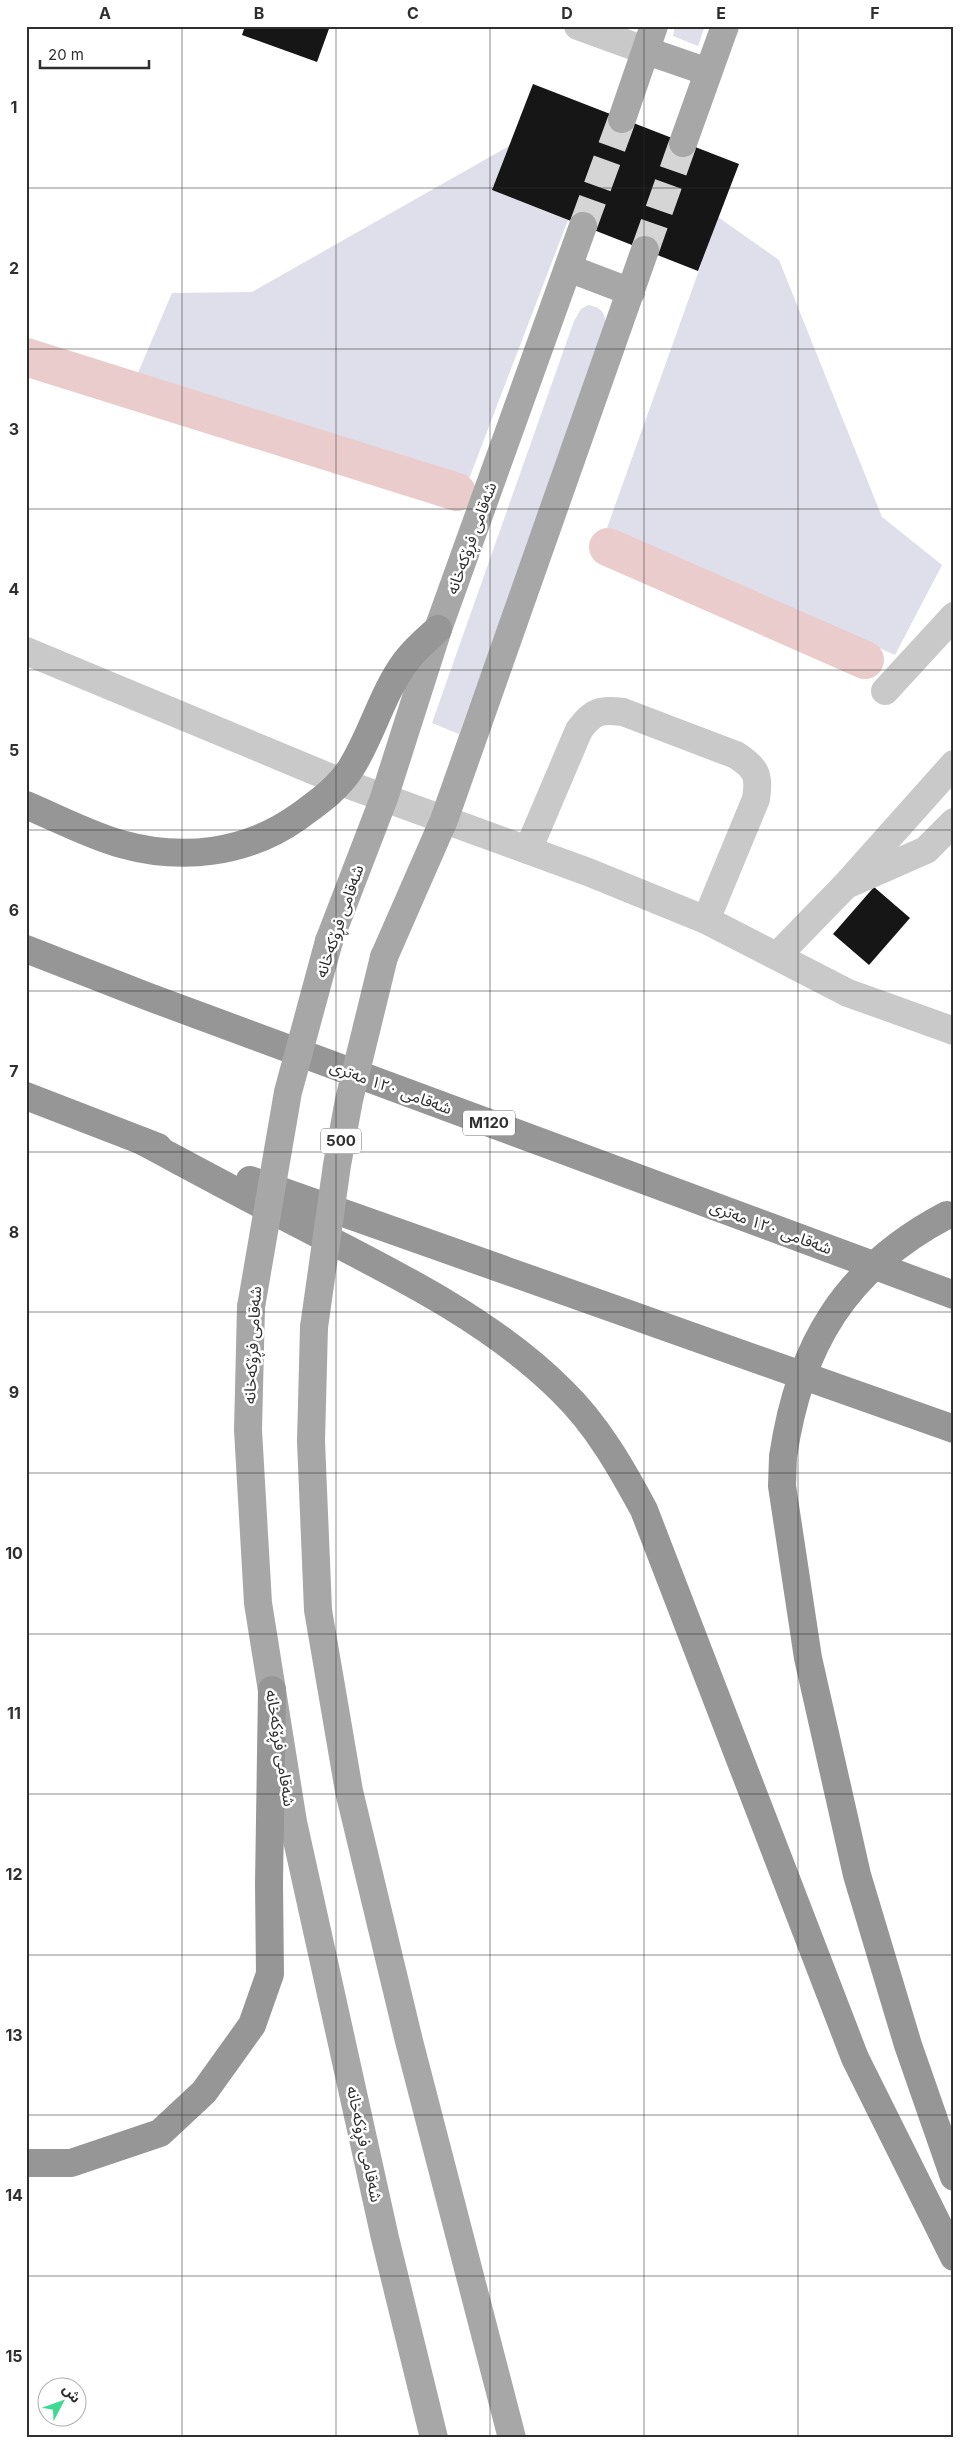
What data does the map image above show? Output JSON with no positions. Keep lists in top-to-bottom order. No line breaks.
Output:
{"streets":{"highway":["شەقامی ١٢٠ مەتری","M120"],"main road":["شەقامی فڕۆکەخانە","500"]},"scale_bar":"20 m","north":"top right","grid":{"columns":["A","B","C","D","E","F"],"rows":["1","2","3","4","5","6","7","8","9","10","11","12","13","14","15"]}}
